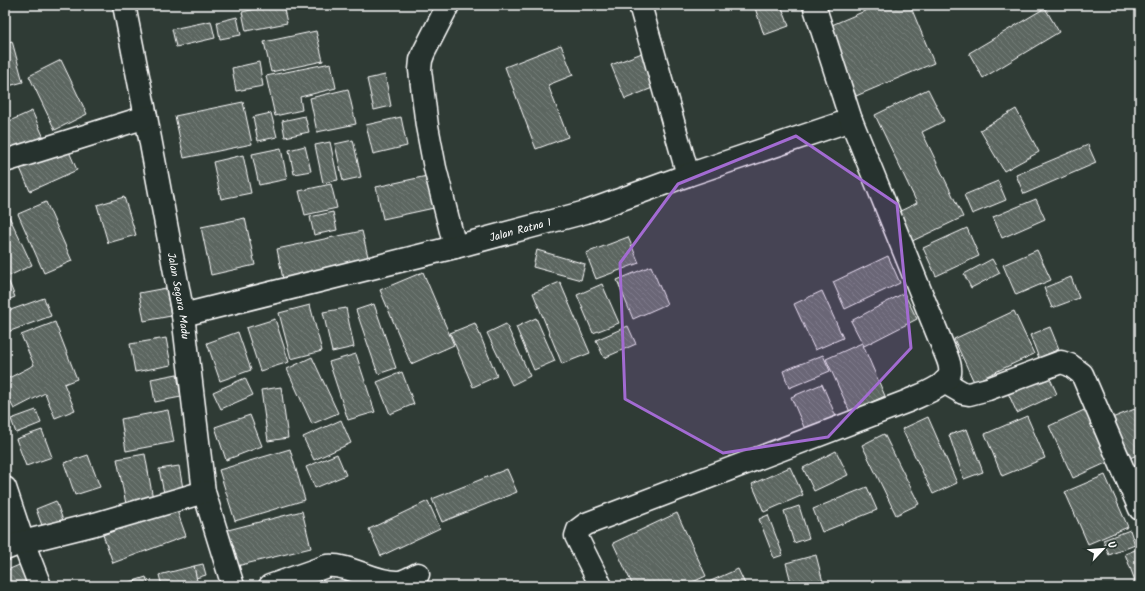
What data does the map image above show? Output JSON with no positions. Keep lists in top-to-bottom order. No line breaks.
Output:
{"streets":{"street":["Jalan Ratna 1","Jalan Segara Madu"]},"crossings":[["Jalan Ratna 1","Jalan Segara Madu"]],"north":"top right"}
